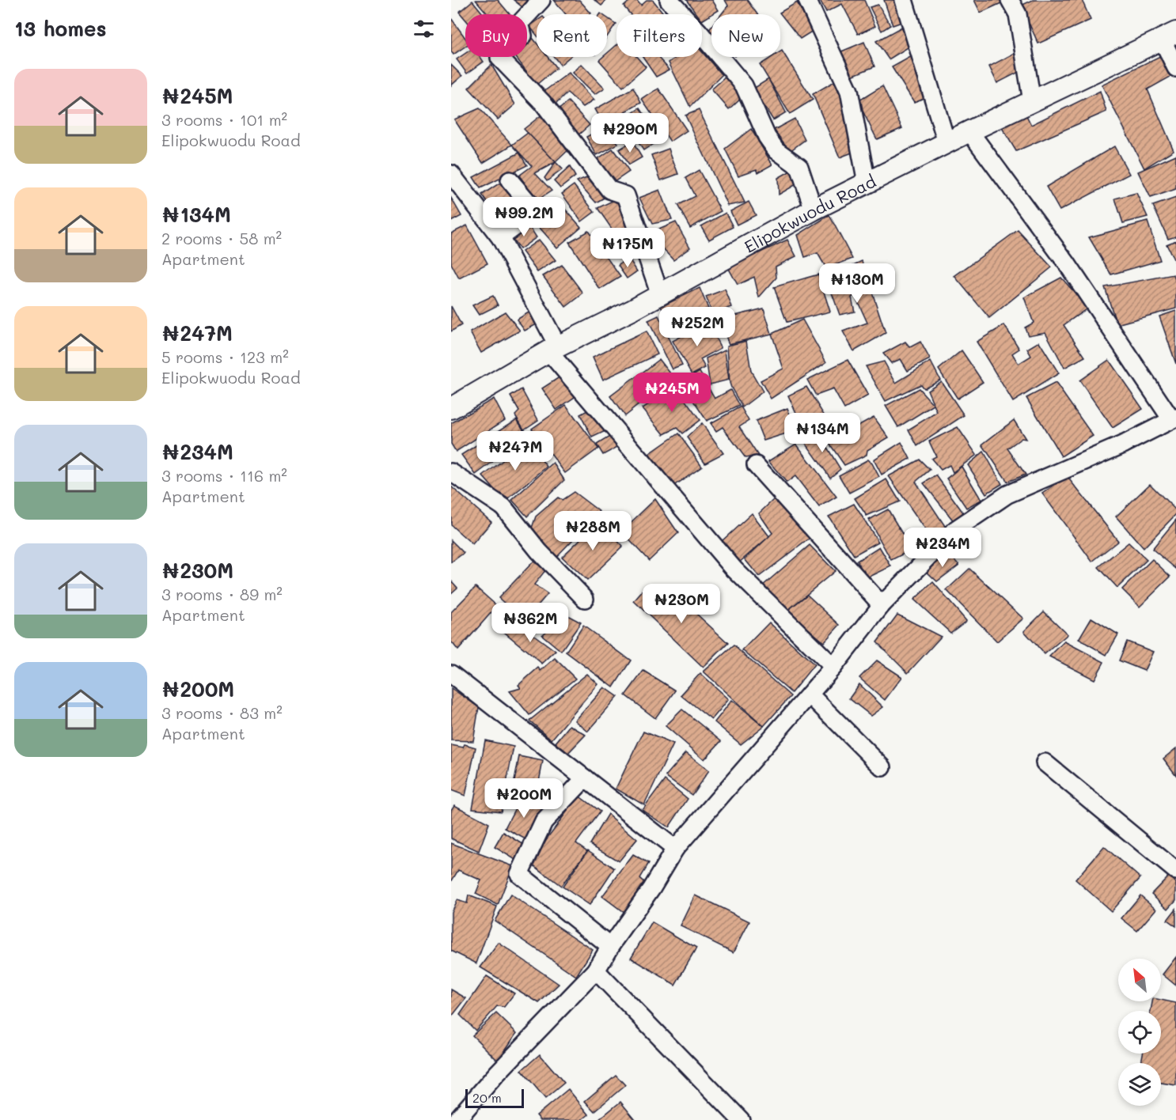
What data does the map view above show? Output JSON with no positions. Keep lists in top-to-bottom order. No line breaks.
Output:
{"streets":{"street":["Elipokwuodu Road"]},"scale_bar":"20 m","north":"top left","page":{"heading":"13 homes","chip":["Buy","Rent","Filters","New"],"list":[{"name":"₦245M","note":"3 rooms · 101 m² · Elipokwuodu Road"},{"name":"₦134M","note":"2 rooms · 58 m² · Apartment"},{"name":"₦247M","note":"5 rooms · 123 m² · Elipokwuodu Road"},{"name":"₦234M","note":"3 rooms · 116 m² · Apartment"},{"name":"₦230M","note":"3 rooms · 89 m² · Apartment"},{"name":"₦200M","note":"3 rooms · 83 m² · Apartment"}],"price":["₦290M","₦99.2M","₦175M","₦130M","₦252M","₦245M","₦134M","₦247M","₦288M","₦234M","₦230M","₦362M","₦200M"],"scale":"20 m"}}
